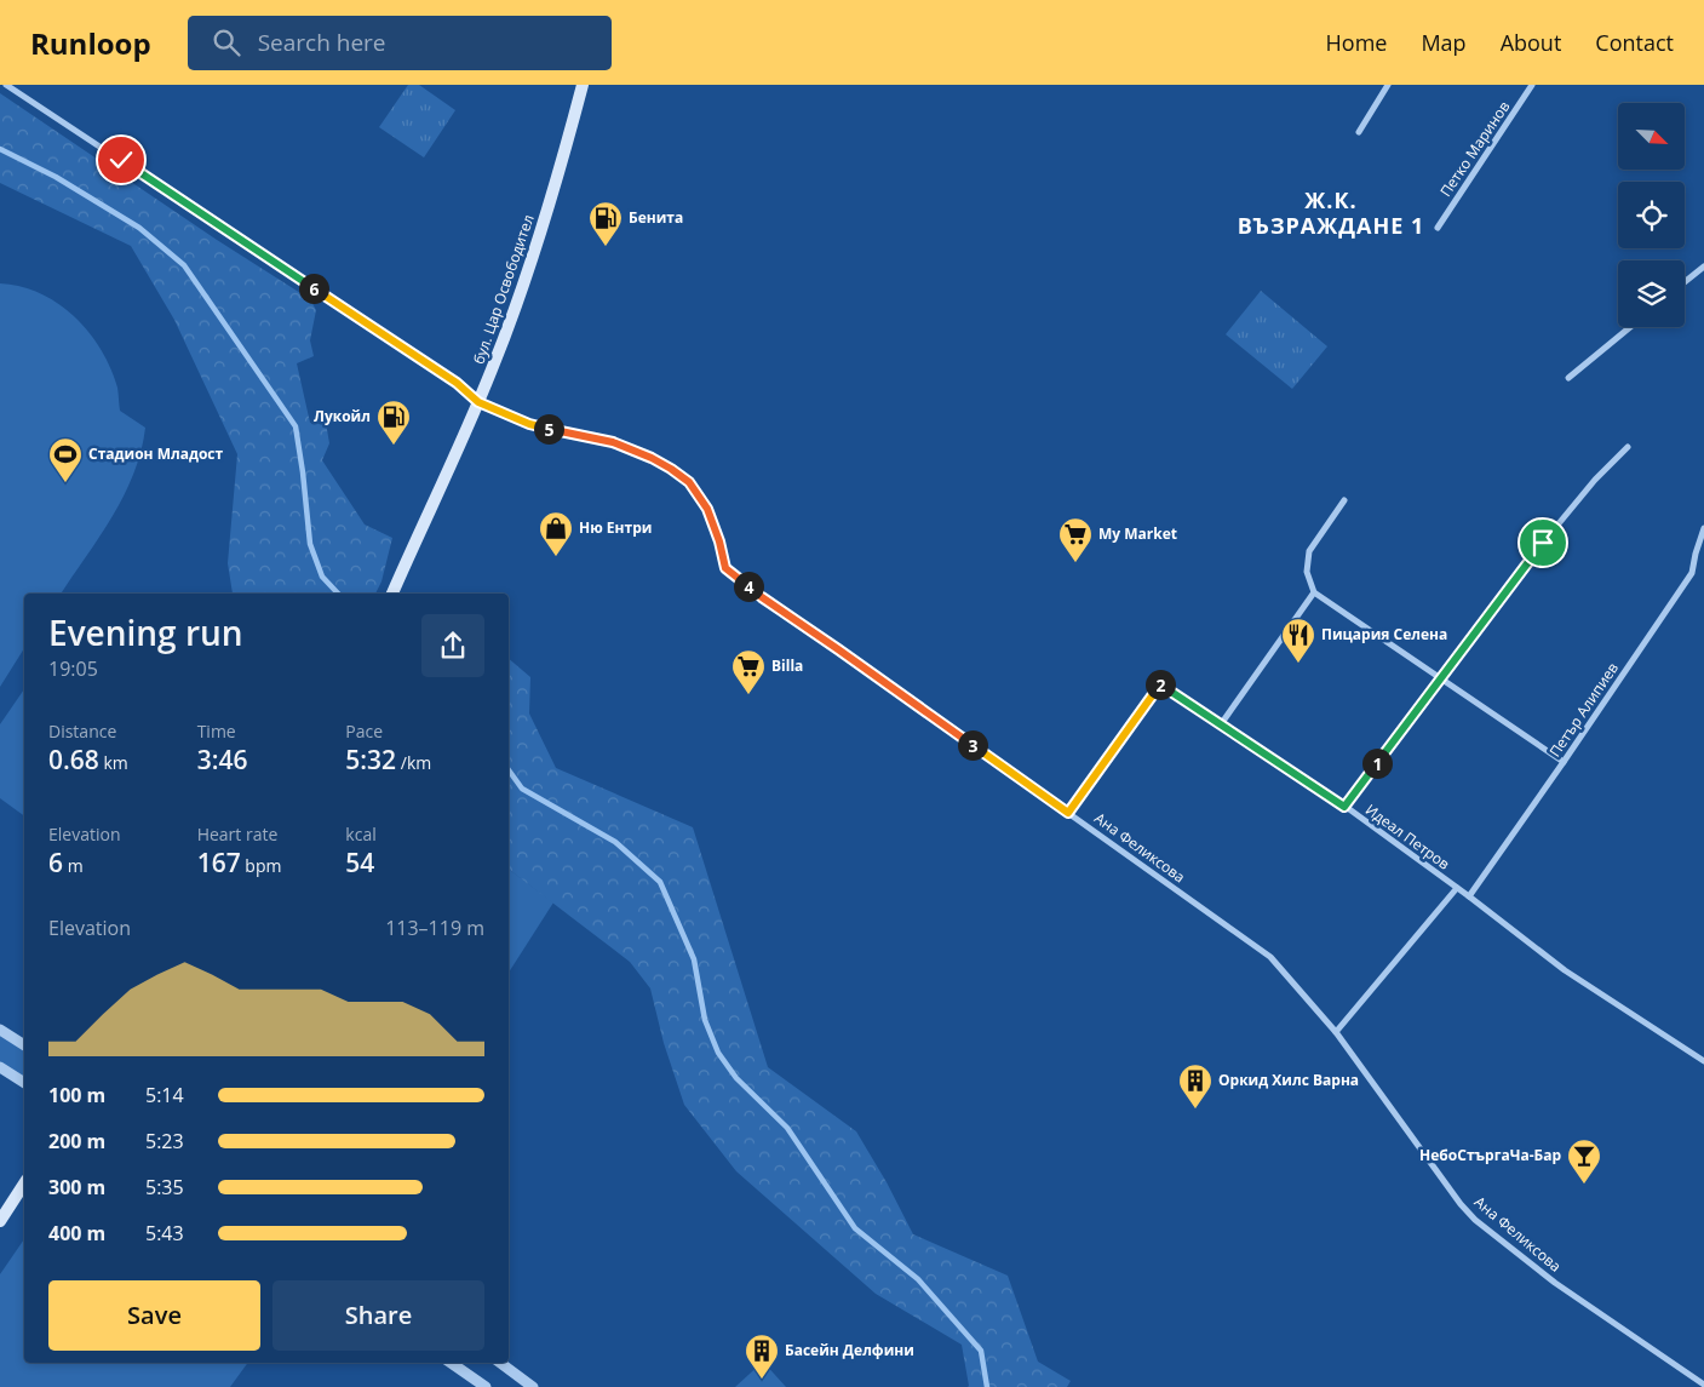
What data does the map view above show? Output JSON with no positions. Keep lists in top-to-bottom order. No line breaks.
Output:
{"streets":{"main road":["бул. Цар Освободител"],"street":["Петко Маринов","Петър Алипиев","Идеал Петров","Ана Феликсова"]},"crossings":[["бул. Цар Освободител","Ана Феликсова"],["Петър Алипиев","Идеал Петров"],["Идеал Петров","Ана Феликсова"]],"districts":["Ж.К. ВЪЗРАЖДАНЕ 1"],"places":{"fuel station":["Бенита","Лукойл"],"sports":["Стадион Младост"],"shop":["Ню Ентри"],"supermarket":["My Market","Billa"],"restaurant":["Пицария Селена"],"building":["Оркид Хилс Варна","Басейн Делфини"],"bar":["НебоСтъргаЧа-Бар"]},"north":"bottom right","page":{"header":"Runloop","search":"Search here","nav":["Home","Map","About","Contact"],"pins":["6","5","4","2","3","1"],"heading":["Evening run","19:05"],"stats":[["Distance","0.68 km"],["Time","3:46"],["Pace","5:32 /km"],["Elevation","6 m"],["Heart rate","167 bpm"],["kcal","54"]],"chart":["Elevation","113–119 m"],"list":[{"name":"100 m","note":"5:14"},{"name":"200 m","note":"5:23"},{"name":"300 m","note":"5:35"},{"name":"400 m","note":"5:43"}],"buttons":["Save","Share"]}}
